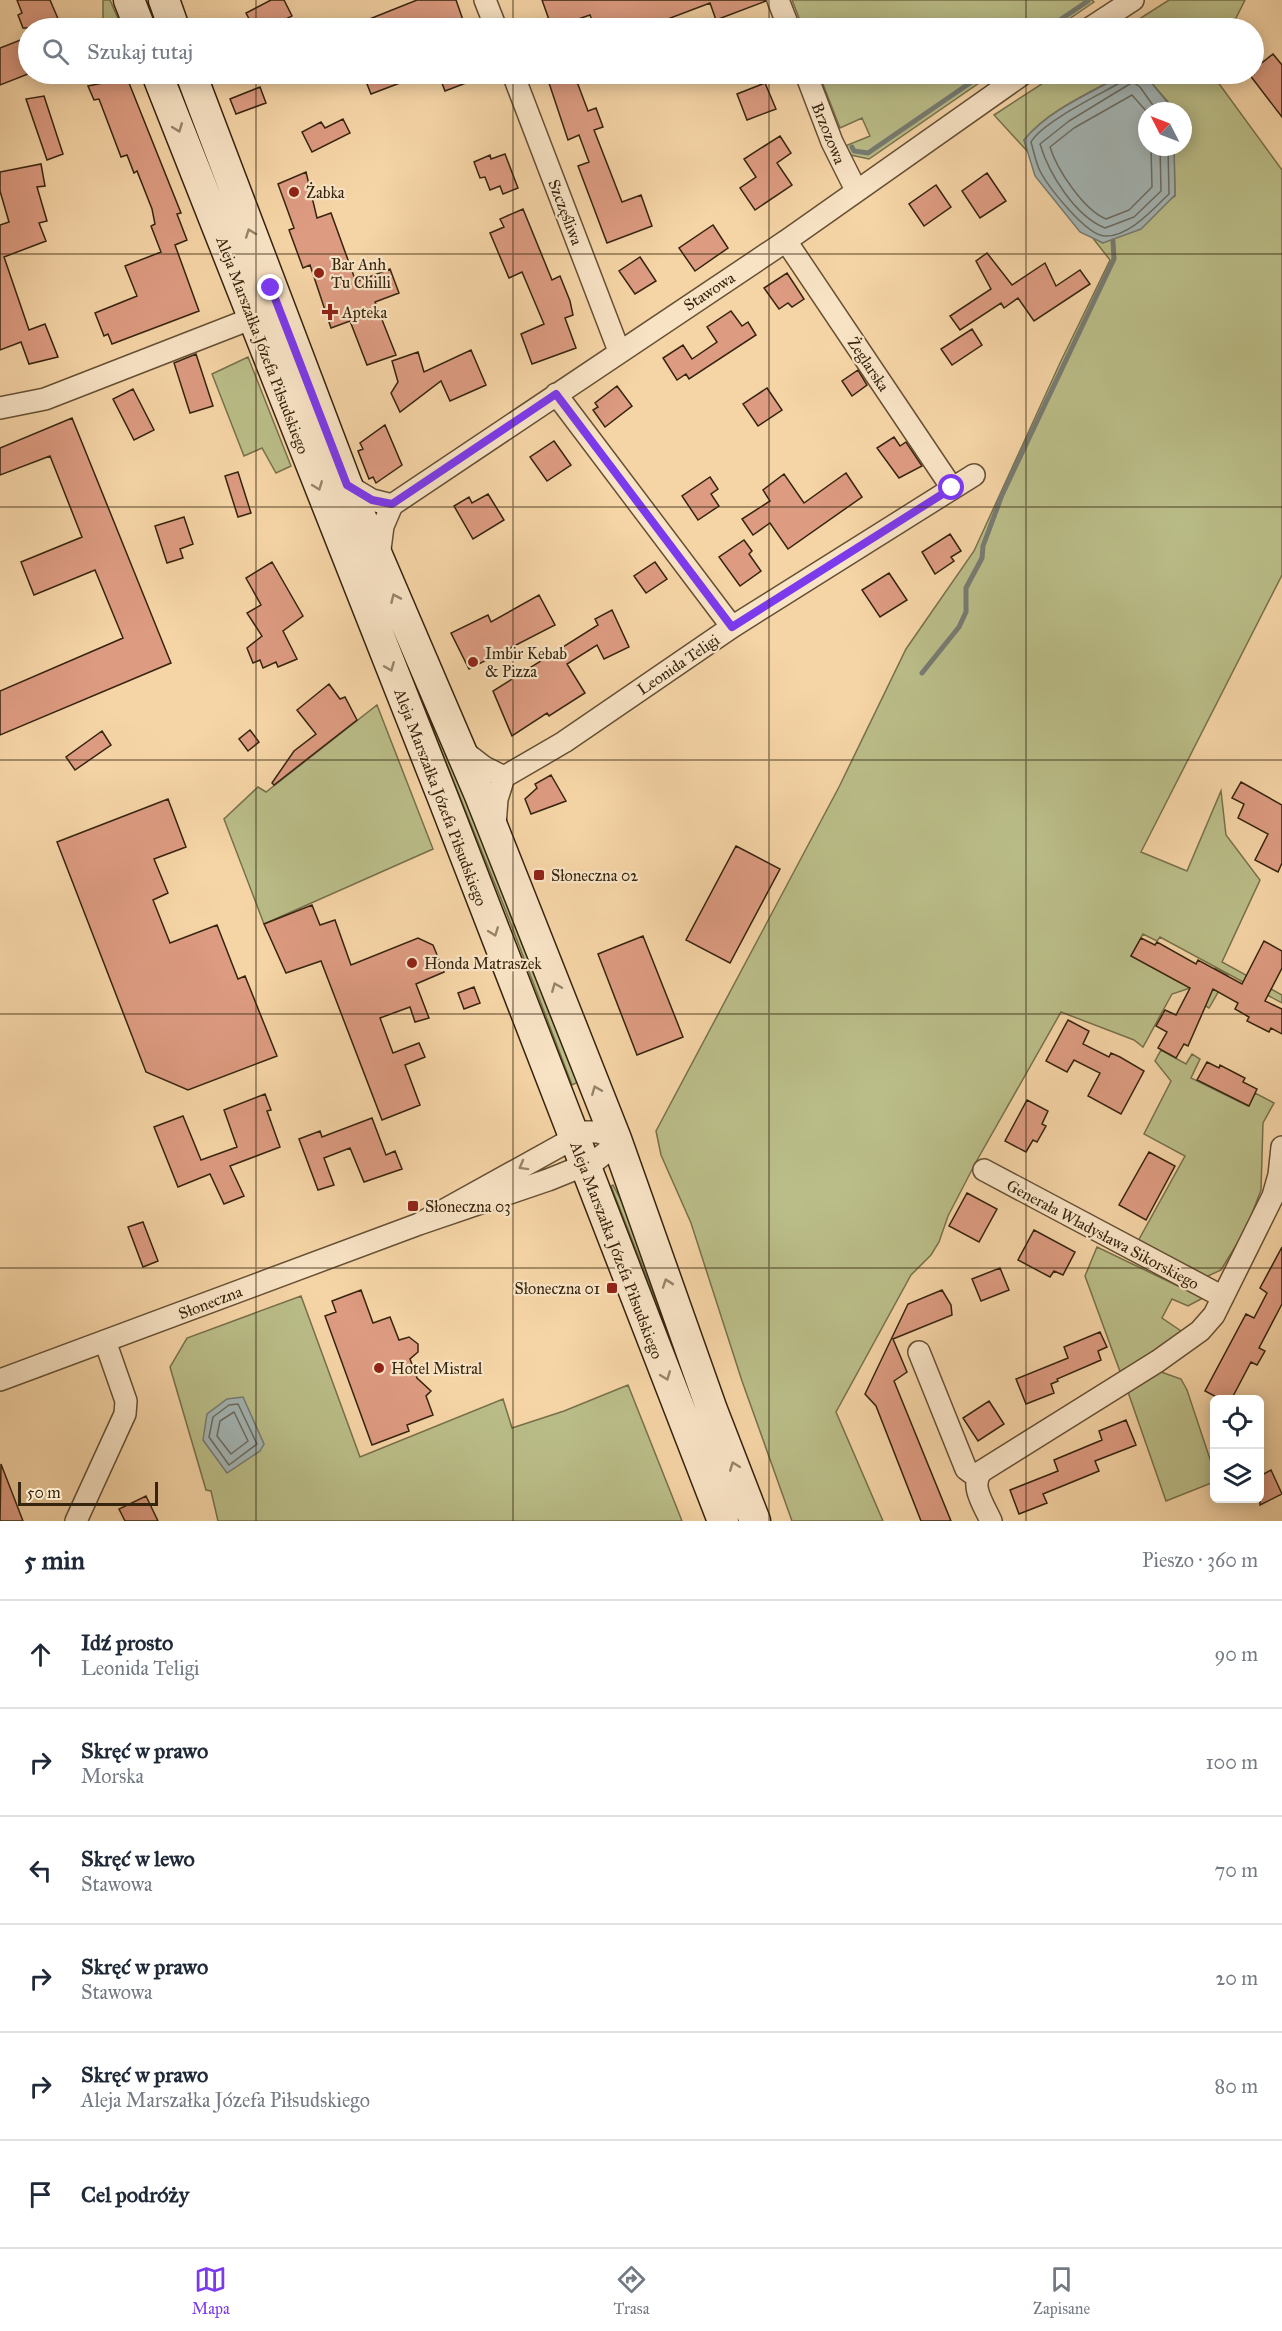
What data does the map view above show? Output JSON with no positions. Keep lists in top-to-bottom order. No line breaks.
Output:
{"streets":{"main road":["Aleja Marszałka Józefa Piłsudskiego"],"street":["Brzozowa","Szczęśliwa","Stawowa","Żeglarska","Leonida Teligi","Generała Władysława Sikorskiego","Słoneczna"]},"crossings":[["Brzozowa","Stawowa"],["Szczęśliwa","Stawowa"],["Stawowa","Żeglarska"],["Aleja Marszałka Józefa Piłsudskiego","Słoneczna"],["Żeglarska","Leonida Teligi"]],"places":{"other":["Żabka","Bar Anh Tu Chilli","Imbir Kebab & Pizza","Honda Matraszek","Hotel Mistral"],"health":["Apteka"],"transit":["Słoneczna 02","Słoneczna 03","Słoneczna 01"]},"scale_bar":"50 m","north":"top left","page":{"search":"Szukaj tutaj","scale":"50 m","heading":["5 min","Pieszo · 360 m"],"list":[["Idź prosto","Leonida Teligi","90 m"],["Skręć w prawo","Morska","100 m"],["Skręć w lewo","Stawowa","70 m"],["Skręć w prawo","Stawowa","20 m"],["Skręć w prawo","Aleja Marszałka Józefa Piłsudskiego","80 m"],"Cel podróży"],"nav":["Mapa","Trasa","Zapisane"]}}
